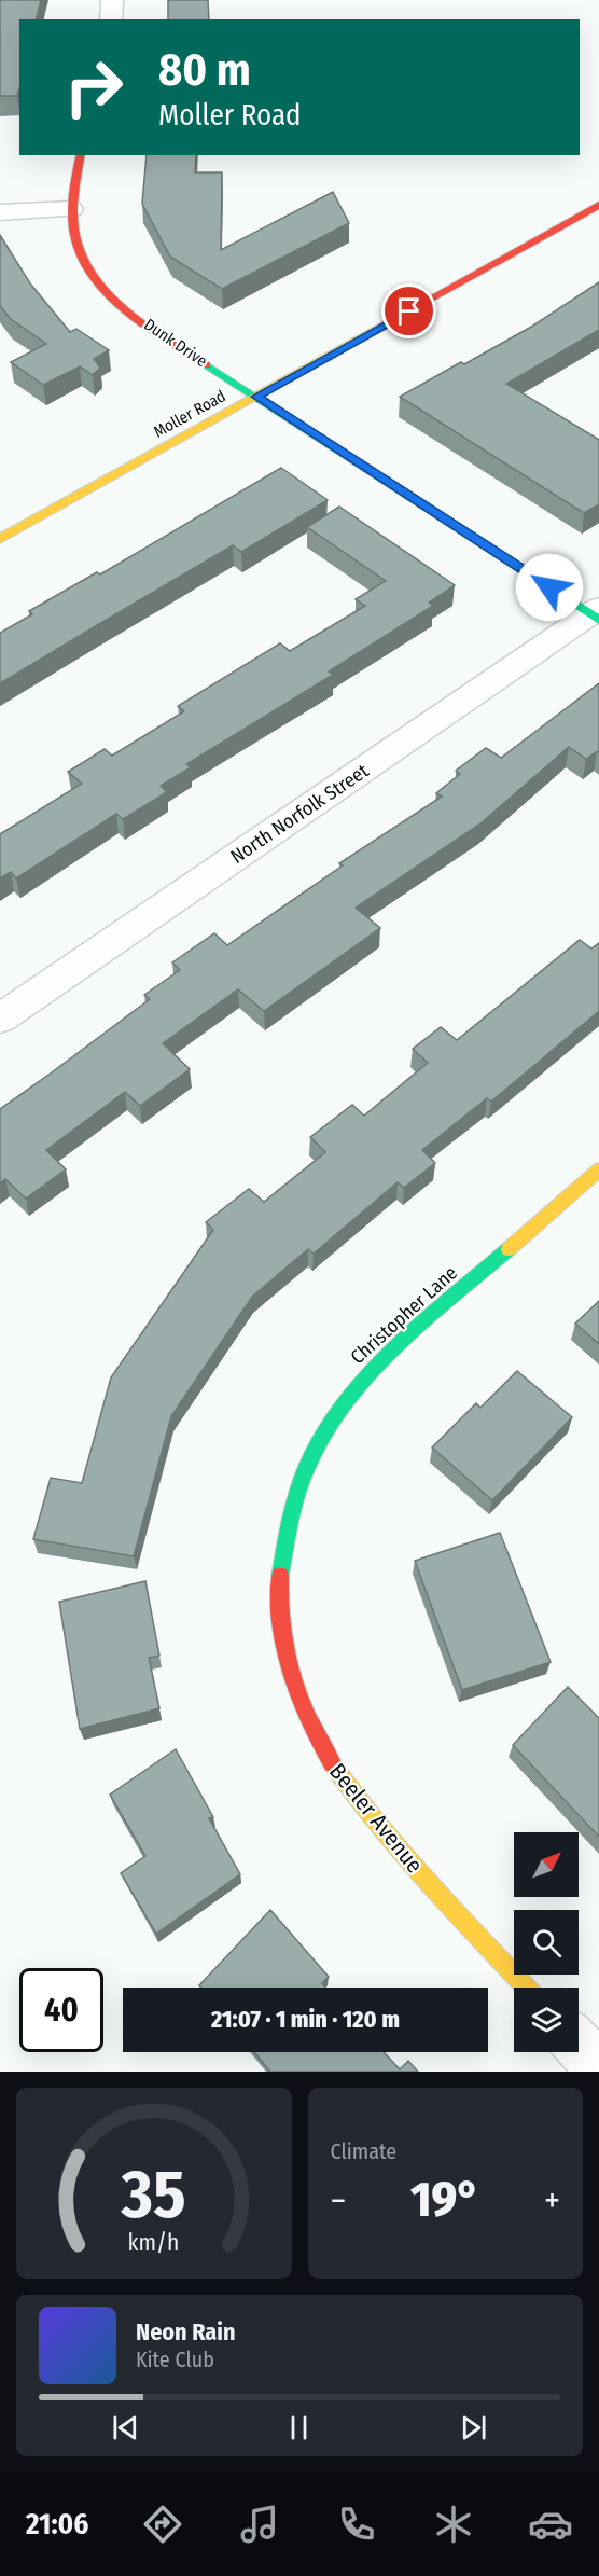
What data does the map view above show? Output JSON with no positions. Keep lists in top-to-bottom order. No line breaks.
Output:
{"streets":{"street":["Dunk Drive","Moller Road","North Norfolk Street","Christopher Lane","Beeler Avenue"]},"crossings":[["Dunk Drive","Moller Road"],["Dunk Drive","North Norfolk Street"],["Christopher Lane","Beeler Avenue"]],"north":"top right","page":{"turn":["80 m","Moller Road"],"limit":"40","trip":"21:07 · 1 min · 120 m","tile":"Climate","heat":["−","19°","+"],"song":["Neon Rain","Kite Club"],"tabs":"21:06","gauge":["35","km/h"]}}
